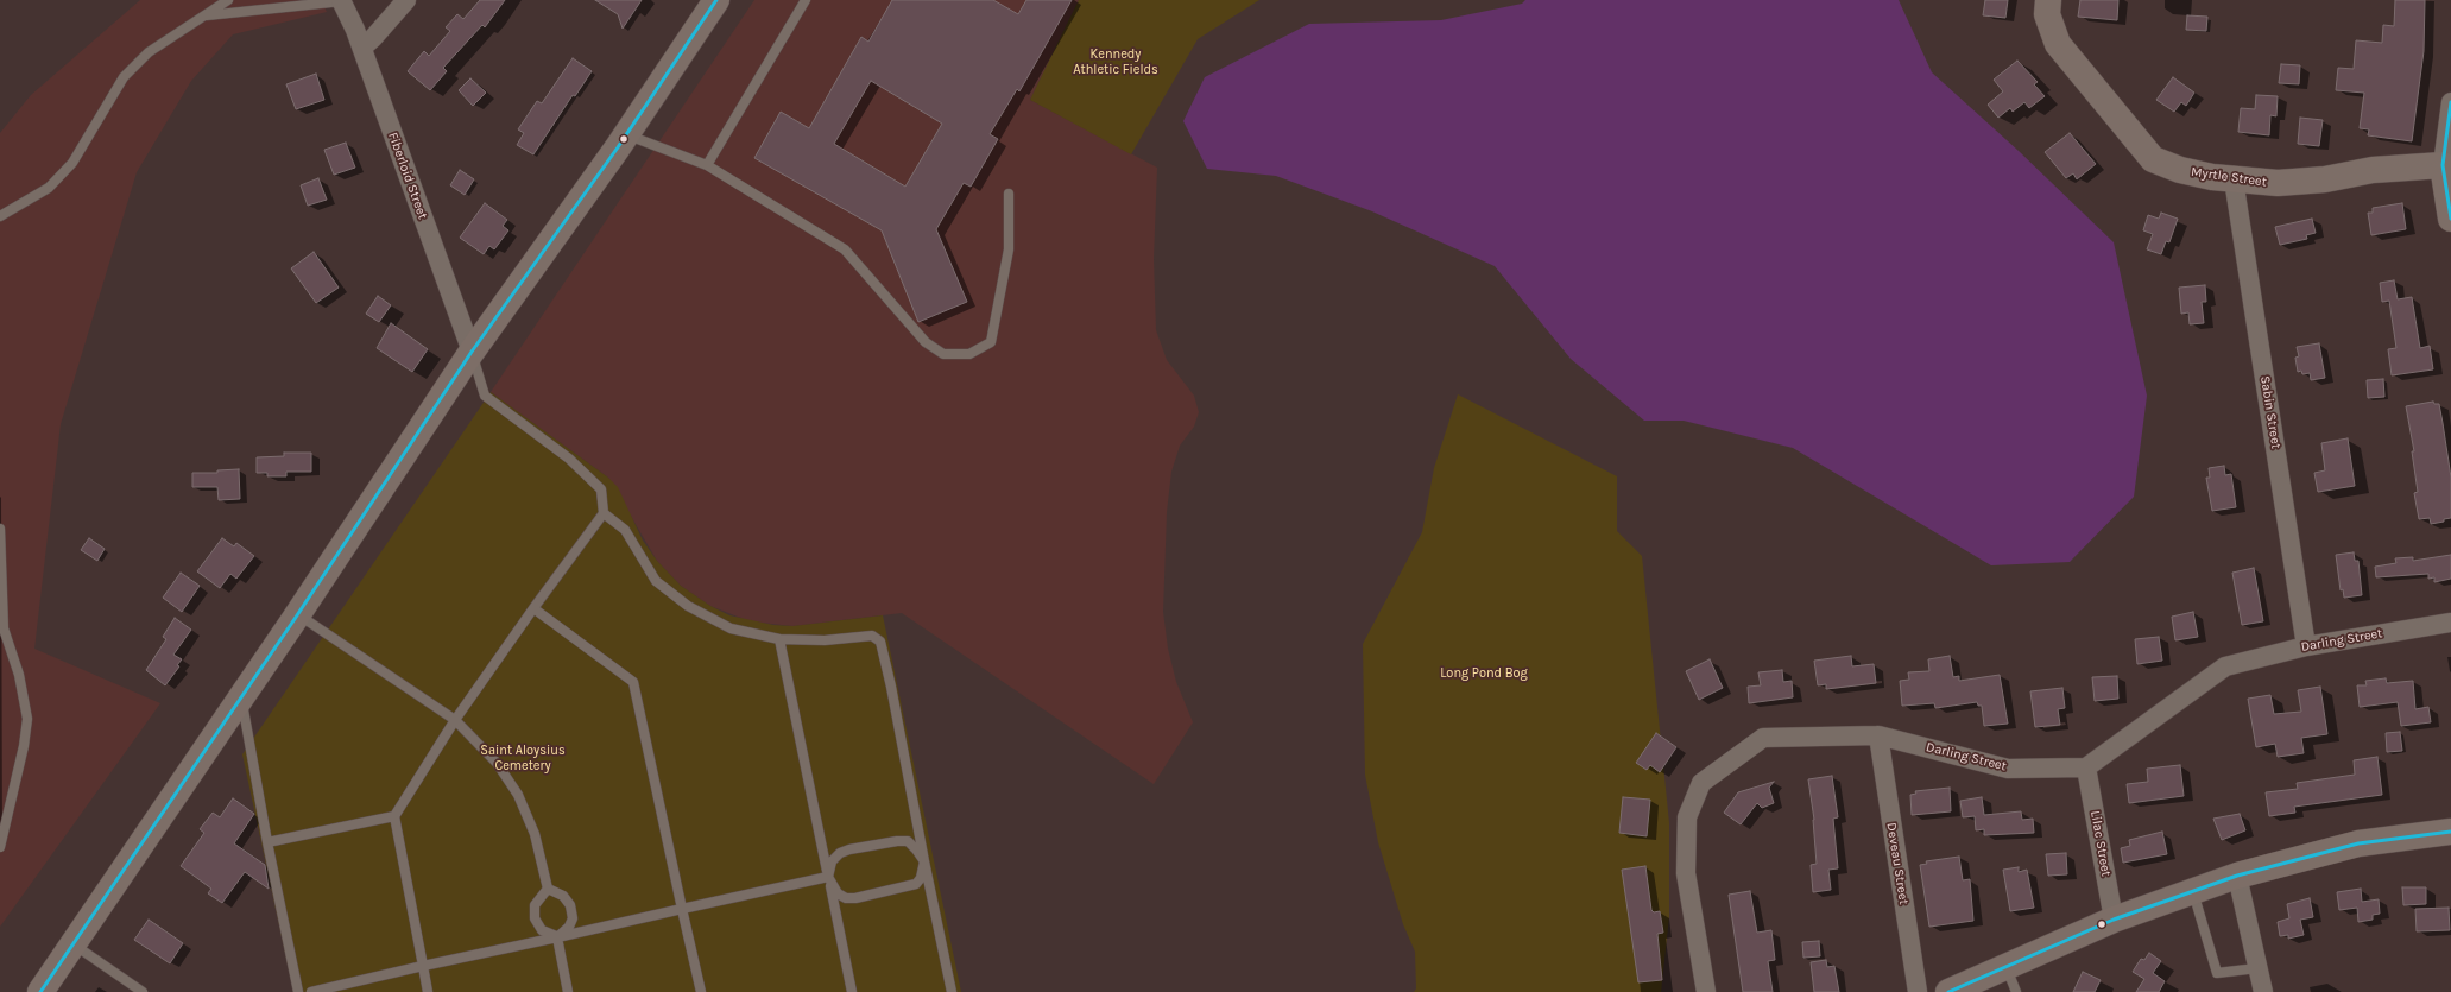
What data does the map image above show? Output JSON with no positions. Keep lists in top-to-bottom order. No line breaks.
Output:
{"streets":{"main road":["Myrtle Street"],"street":["Fiberloid Street","Sabin Street","Darling Street","Lilac Street","Deveau Street"]},"crossings":[["Myrtle Street","Sabin Street"],["Sabin Street","Darling Street"],["Darling Street","Lilac Street"],["Darling Street","Deveau Street"]],"parks":["Kennedy Athletic Fields","Long Pond Bog","Saint Aloysius Cemetery"]}
